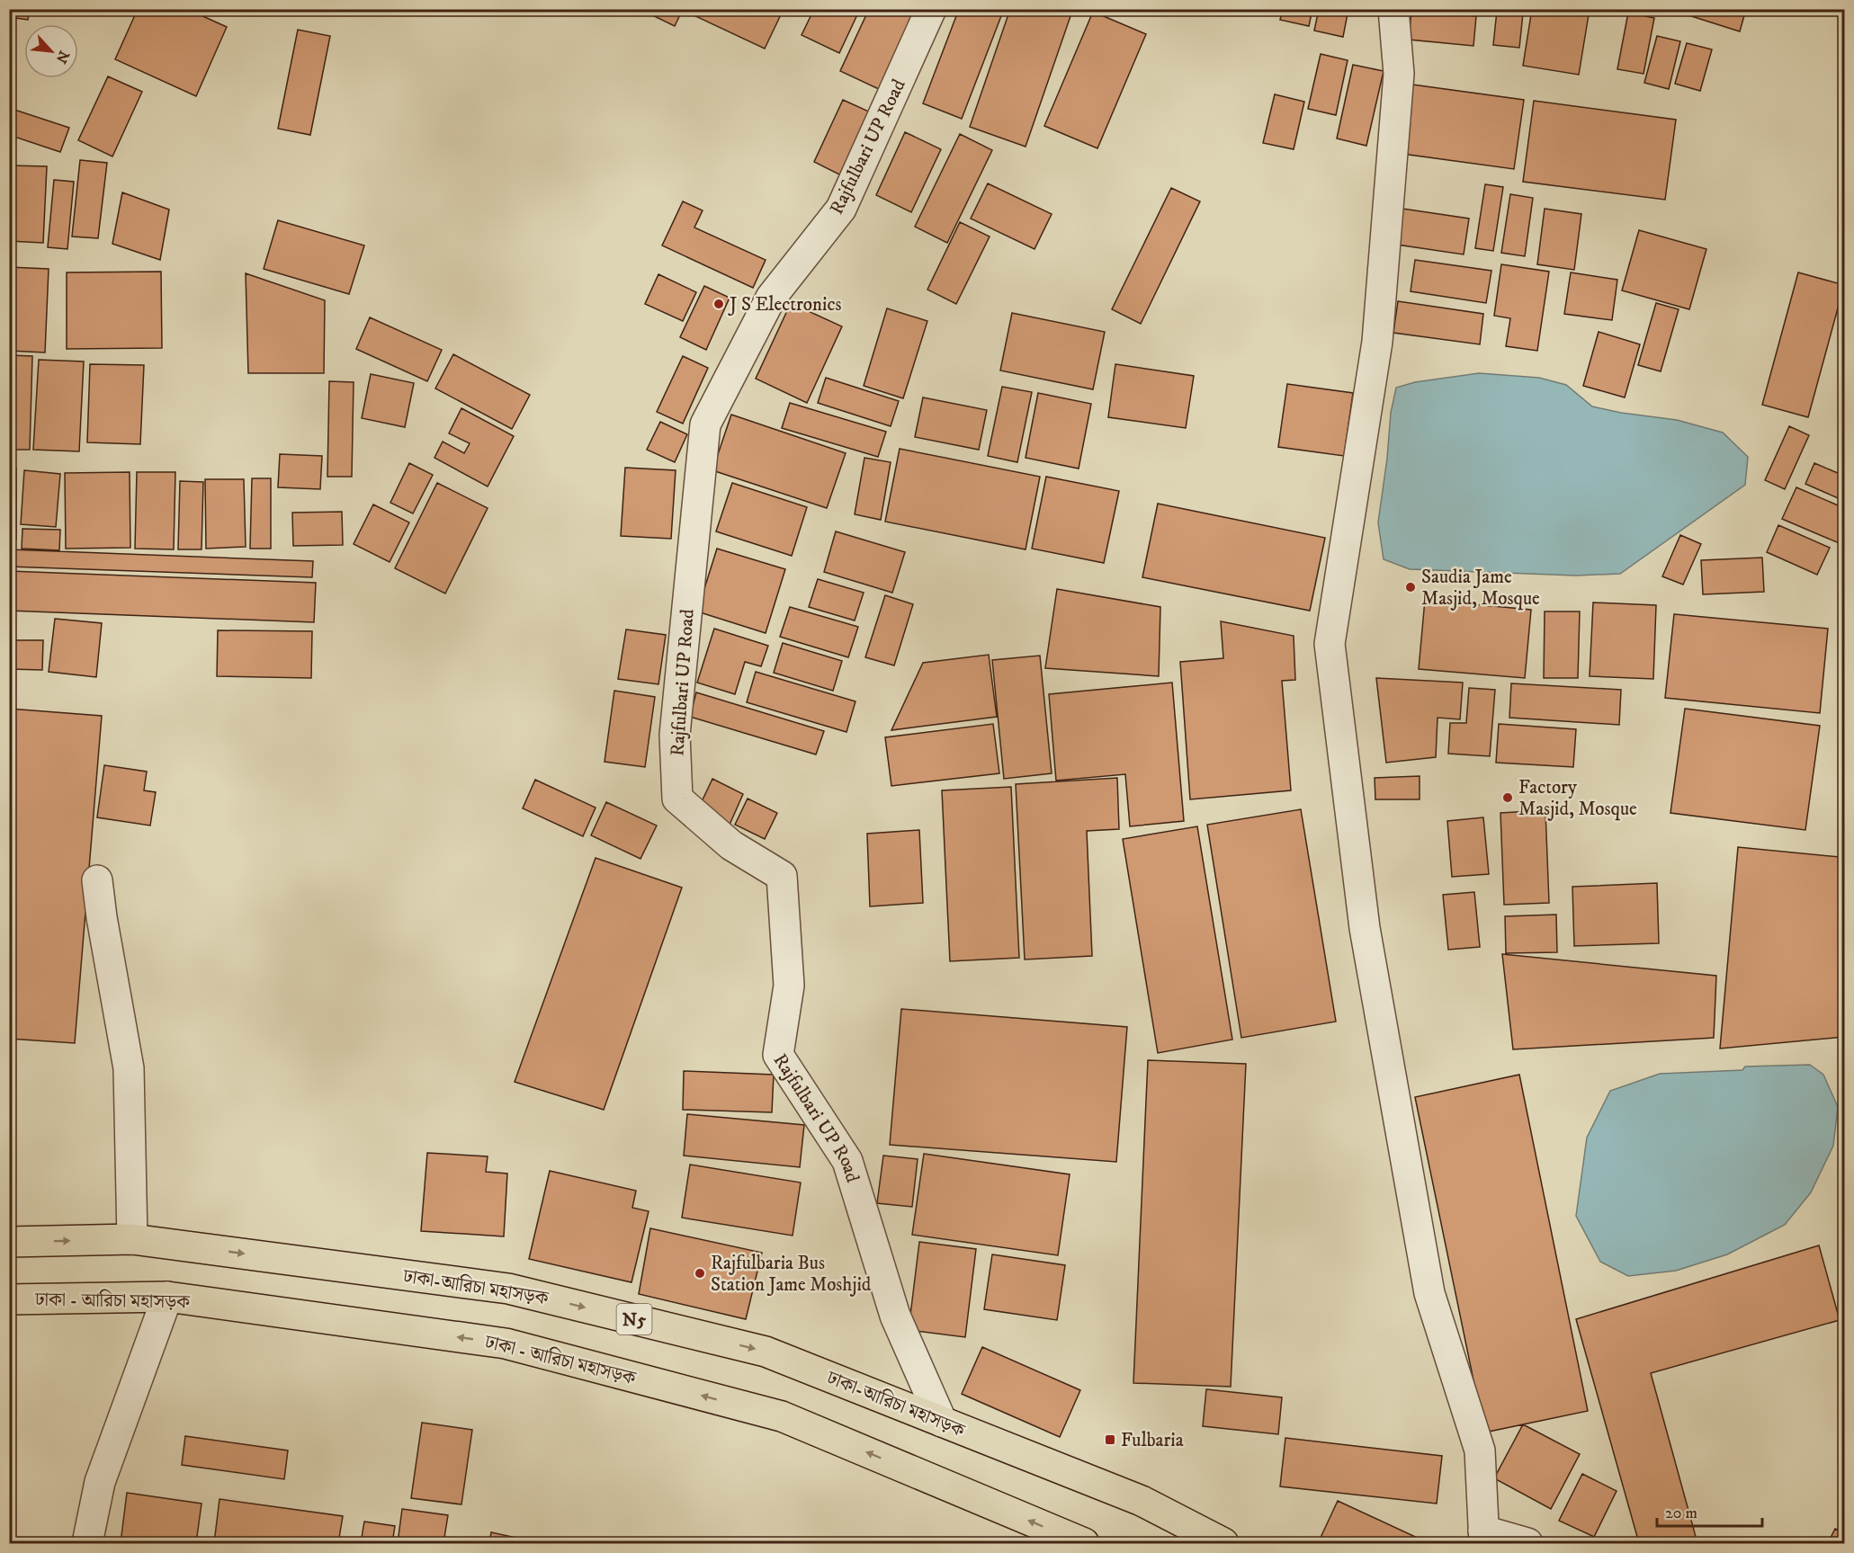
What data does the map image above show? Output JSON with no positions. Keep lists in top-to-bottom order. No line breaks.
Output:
{"streets":{"highway":["ঢাকা-আরিচা মহাসড়ক","ঢাকা - আরিচা মহাসড়ক","N5"],"street":["Rajfulbari UP Road"]},"crossings":[["Rajfulbari UP Road","ঢাকা-আরিচা মহাসড়ক"]],"one_way":["ঢাকা-আরিচা মহাসড়ক","ঢাকা - আরিচা মহাসড়ক"],"places":{"other":["J S Electronics","Saudia Jame Masjid, Mosque","Factory Masjid, Mosque","Rajfulbaria Bus Station Jame Moshjid"],"transit":["Fulbaria"]},"scale_bar":"20 m","north":"bottom right"}
